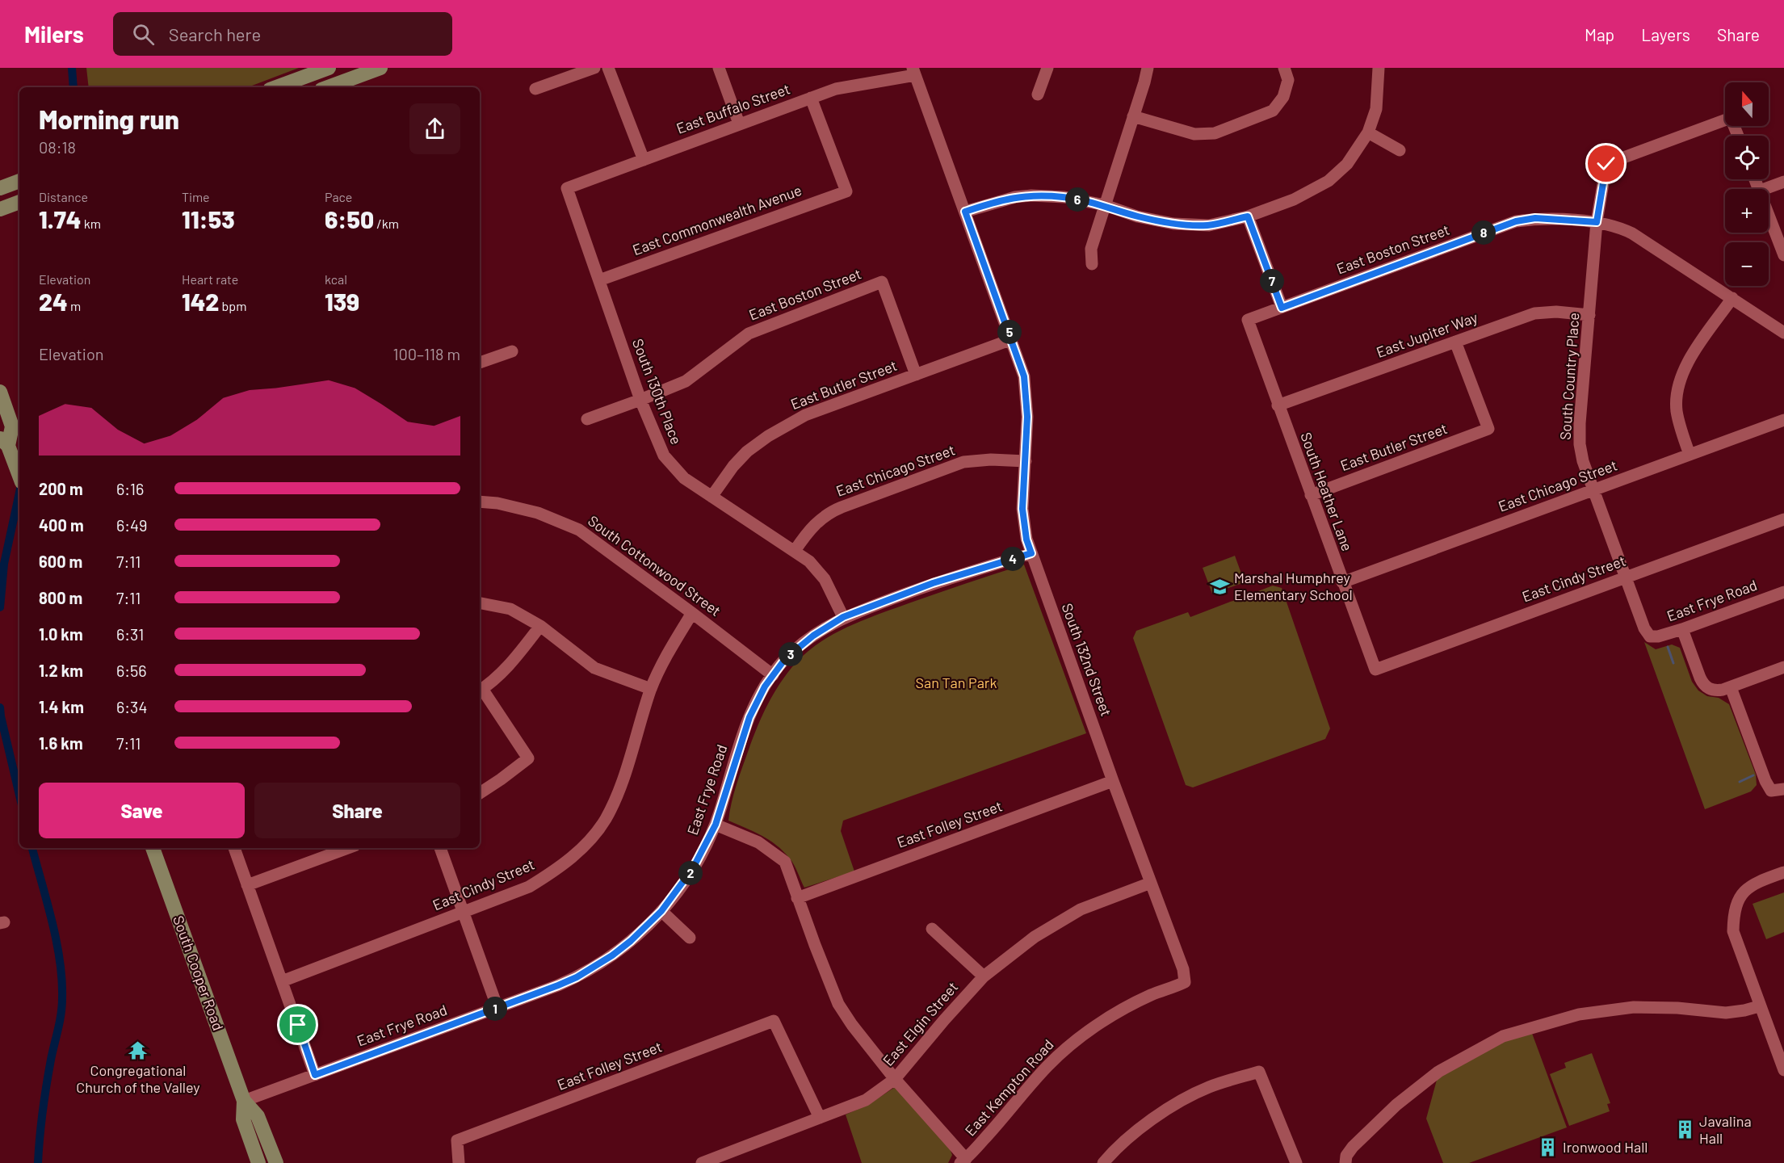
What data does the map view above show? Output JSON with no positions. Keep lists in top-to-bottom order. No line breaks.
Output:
{"streets":{"main road":["South Cooper Road"],"street":["East Buffalo Street","East Commonwealth Avenue","East Boston Street","East Jupiter Way","South Country Place","East Butler Street","South 130th Place","East Chicago Street","South Heather Lane","South Cottonwood Street","East Cindy Street","East Frye Road","South 132nd Street","East Folley Street","East Elgin Street","East Kempton Road"]},"crossings":[["East Buffalo Street","East Commonwealth Avenue"],["East Buffalo Street","South 130th Place"],["East Buffalo Street","South 132nd Street"],["East Commonwealth Avenue","South 130th Place"],["East Boston Street","East Jupiter Way"],["East Boston Street","South Country Place"],["East Boston Street","East Butler Street"],["East Boston Street","South 130th Place"],["East Boston Street","South Heather Lane"],["East Jupiter Way","South Country Place"],["East Jupiter Way","East Butler Street"],["East Jupiter Way","South Heather Lane"],["South Country Place","East Chicago Street"],["South Country Place","East Cindy Street"],["South Country Place","East Frye Road"],["East Butler Street","South 130th Place"],["East Butler Street","South Heather Lane"],["East Butler Street","South 132nd Street"],["South 130th Place","East Chicago Street"],["South 130th Place","East Frye Road"],["East Chicago Street","South Heather Lane"],["East Chicago Street","South 132nd Street"],["South Heather Lane","East Cindy Street"],["South Cottonwood Street","East Cindy Street"],["South Cottonwood Street","East Frye Road"],["East Frye Road","South 132nd Street"],["East Frye Road","South Cooper Road"],["South 132nd Street","East Folley Street"],["South 132nd Street","East Elgin Street"],["South 132nd Street","East Kempton Road"],["East Folley Street","East Elgin Street"]],"parks":["San Tan Park"],"places":{"school or university":["Marshal Humphrey Elementary School"],"temple":["Congregational Church of the Valley"],"building":["Javalina Hall","Ironwood Hall"]},"north":"top","page":{"header":"Milers","search":"Search here","nav":["Map","Layers","Share"],"map_buttons":["+","−"],"heading":["Morning run","08:18"],"stats":[["Distance","1.74 km"],["Time","11:53"],["Pace","6:50 /km"],["Elevation","24 m"],["Heart rate","142 bpm"],["kcal","139"]],"pins":["6","8","7","5","4","3","2","1"],"chart":["Elevation","100–118 m"],"list":[{"name":"200 m","note":"6:16"},{"name":"400 m","note":"6:49"},{"name":"600 m","note":"7:11"},{"name":"800 m","note":"7:11"},{"name":"1.0 km","note":"6:31"},{"name":"1.2 km","note":"6:56"},{"name":"1.4 km","note":"6:34"},{"name":"1.6 km","note":"7:11"}],"buttons":["Save","Share"]}}
